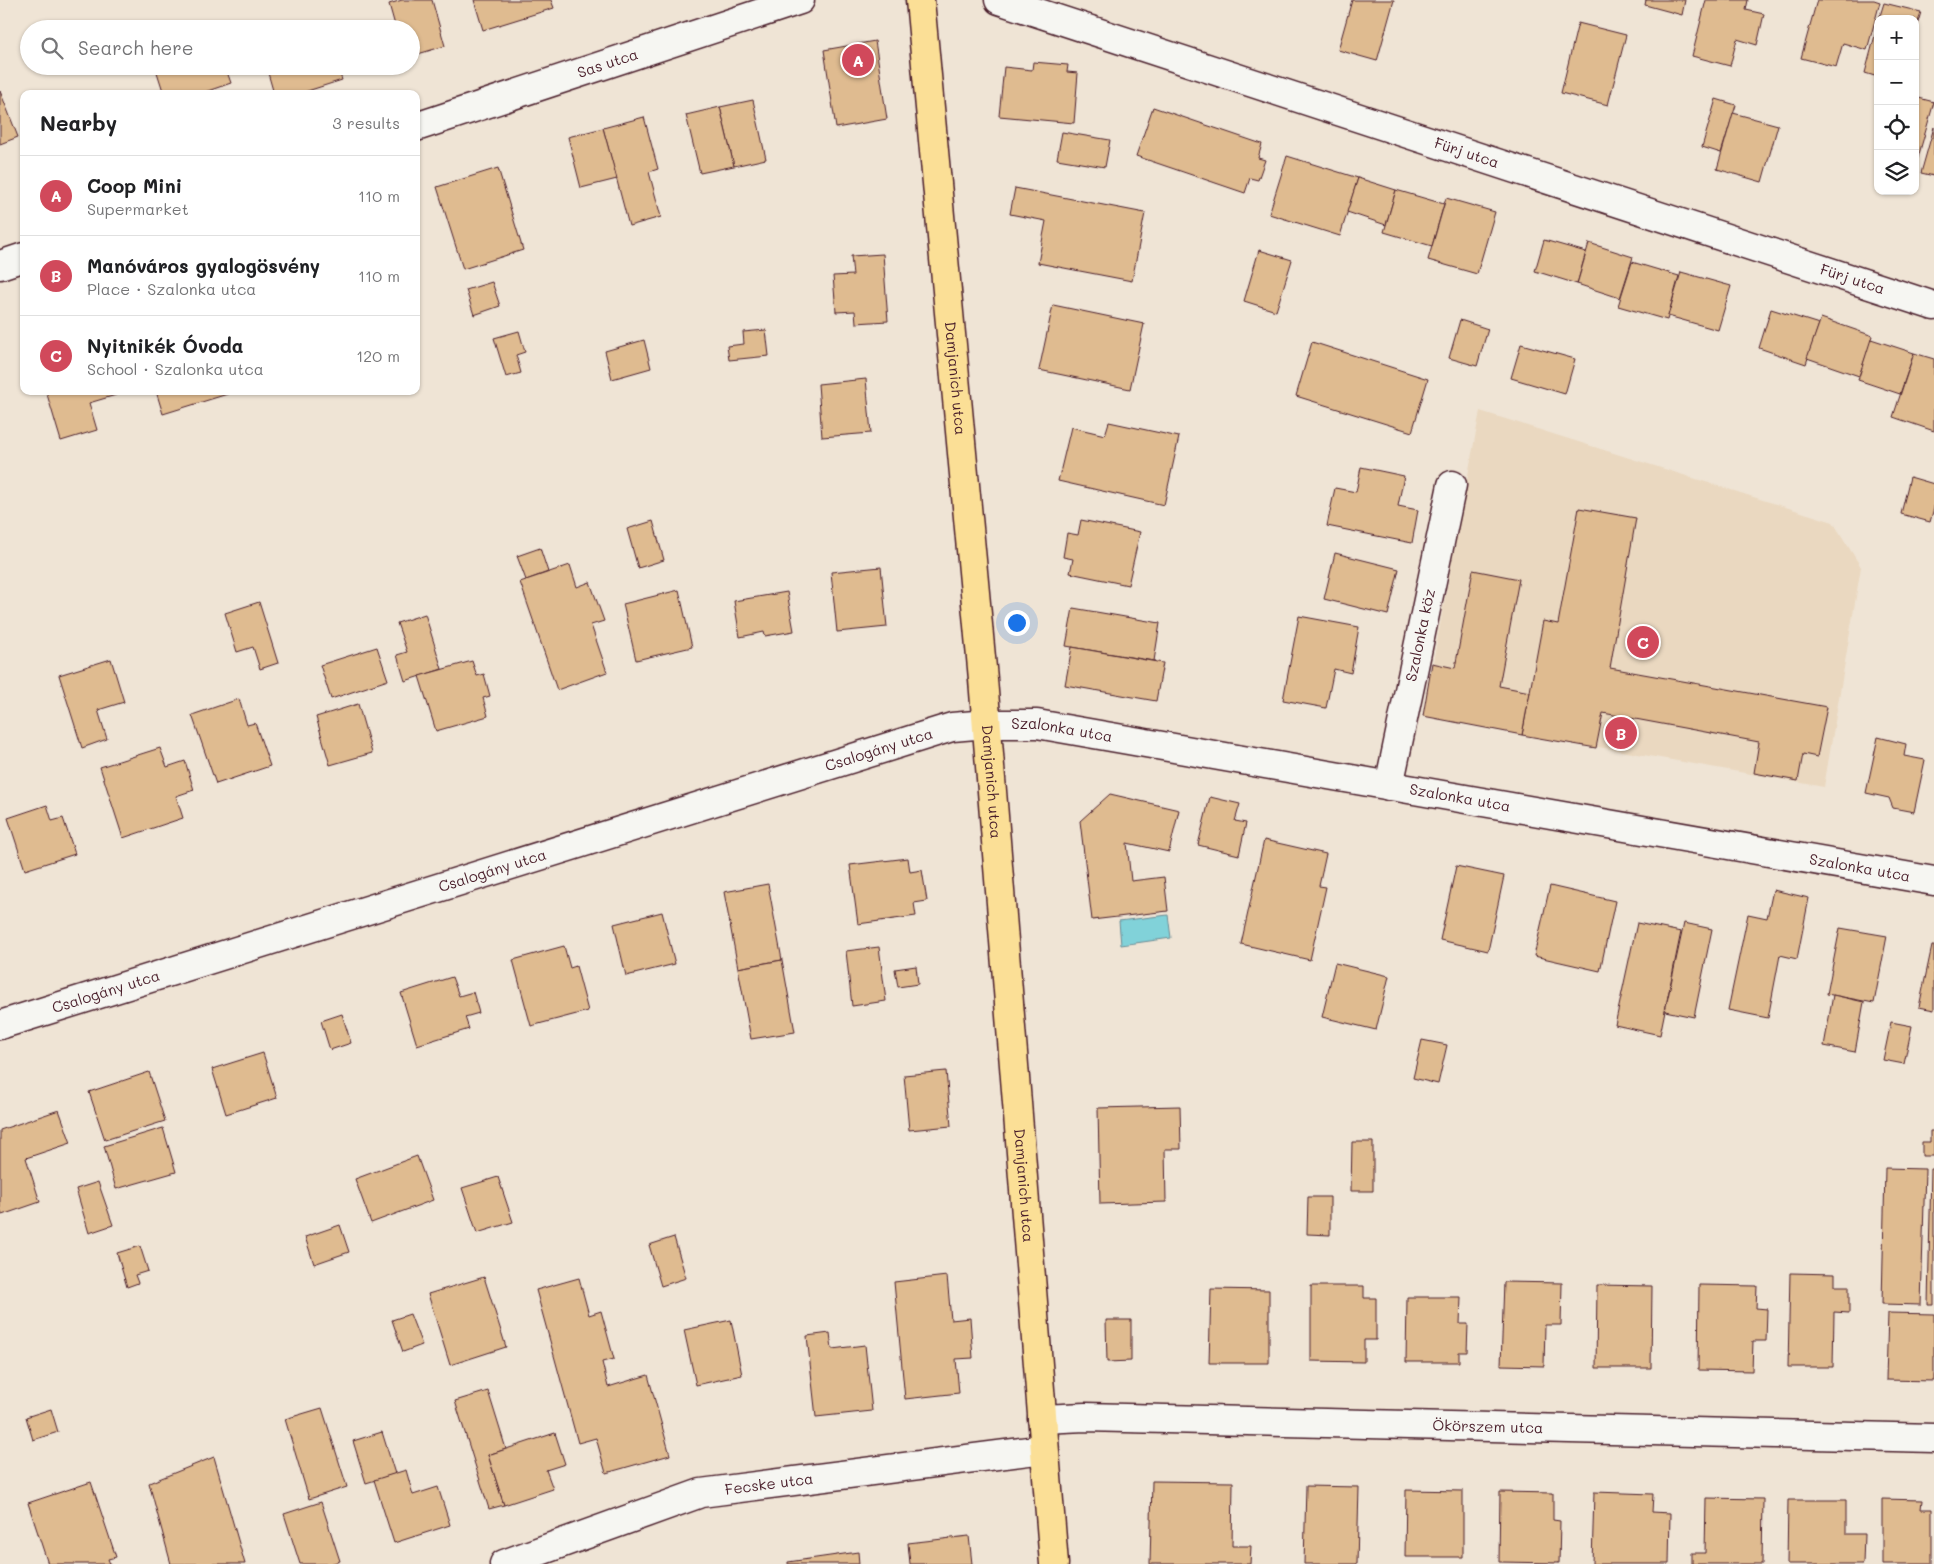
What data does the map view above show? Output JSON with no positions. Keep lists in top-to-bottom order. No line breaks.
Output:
{"streets":{"main road":["Damjanich utca"],"street":["Sas utca","Fürj utca","Szalonka köz","Szalonka utca","Csalogány utca","Ökörszem utca","Fecske utca"]},"crossings":[["Damjanich utca","Szalonka utca"],["Damjanich utca","Csalogány utca"],["Damjanich utca","Ökörszem utca"],["Damjanich utca","Fecske utca"],["Szalonka köz","Szalonka utca"],["Szalonka utca","Csalogány utca"]],"page":{"map_buttons":["+","−"],"search":"Search here","pins":["A","C","B"],"heading":["Nearby","3 results"],"list":[{"mark":"A","name":"Coop Mini","note":"Supermarket","value":"110 m"},{"mark":"B","name":"Manóváros gyalogösvény","note":"Place · Szalonka utca","value":"110 m"},{"mark":"C","name":"Nyitnikék Óvoda","note":"School · Szalonka utca","value":"120 m"}]}}
